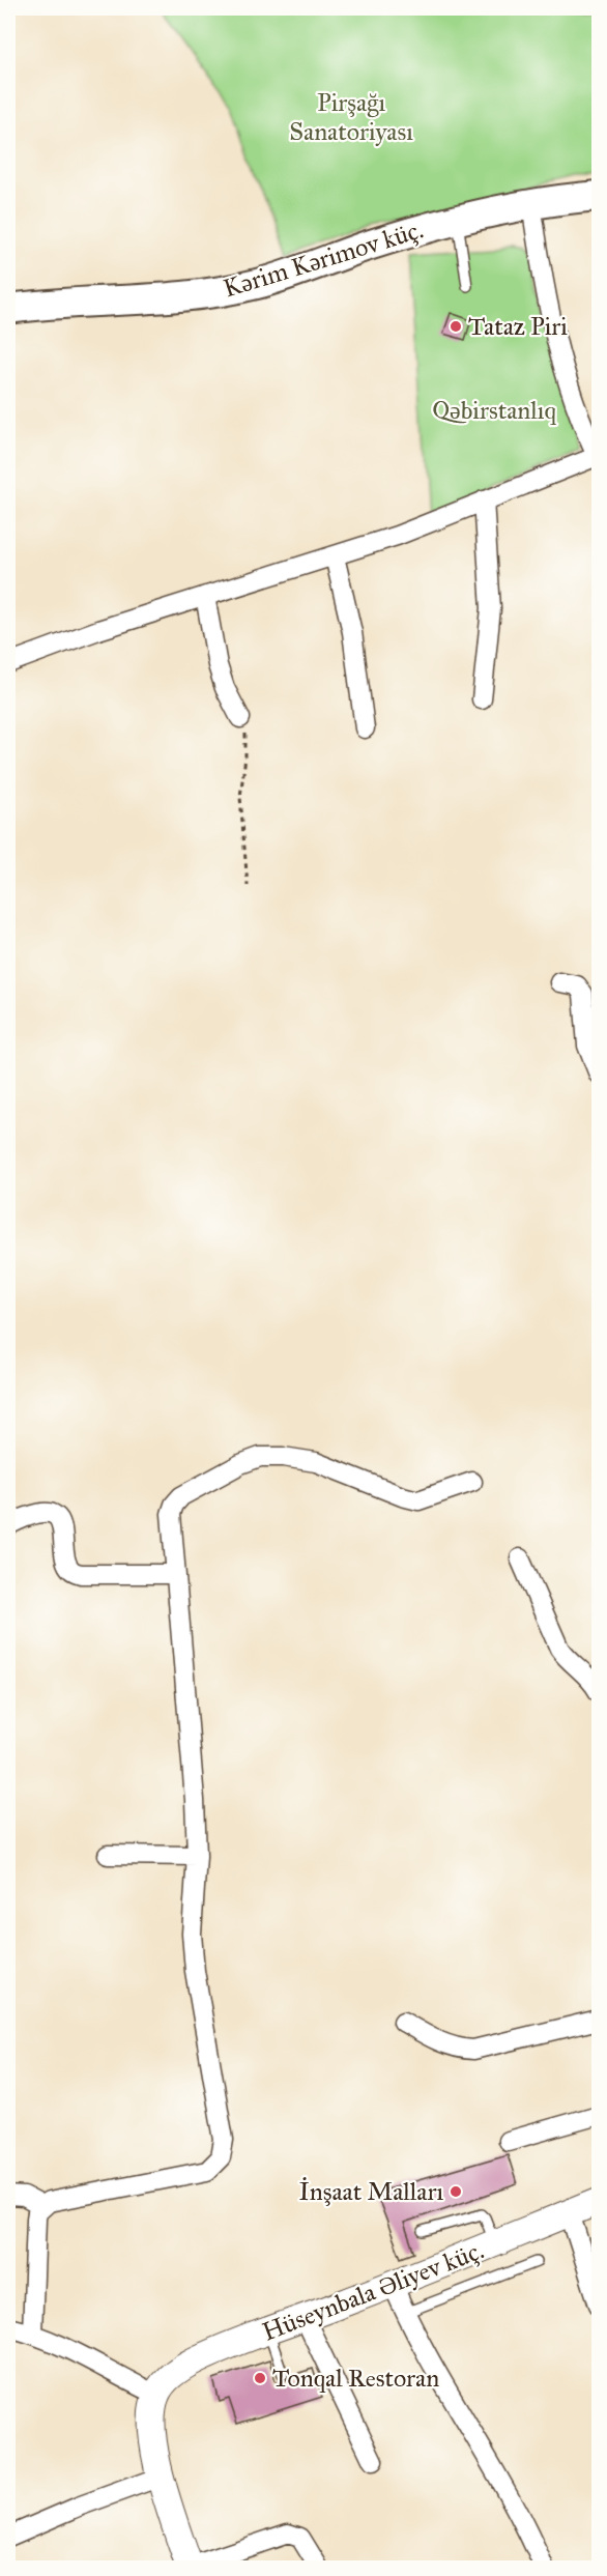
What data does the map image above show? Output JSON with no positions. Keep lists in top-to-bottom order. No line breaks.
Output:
{"streets":{"main road":["Kərim Kərimov küç."],"street":["Hüseynbala Əliyev küç."]},"parks":["Pirşağı Sanatoriyası","Qəbirstanlıq"],"places":["Tataz Piri","İnşaat Malları","Tonqal Restoran"]}
